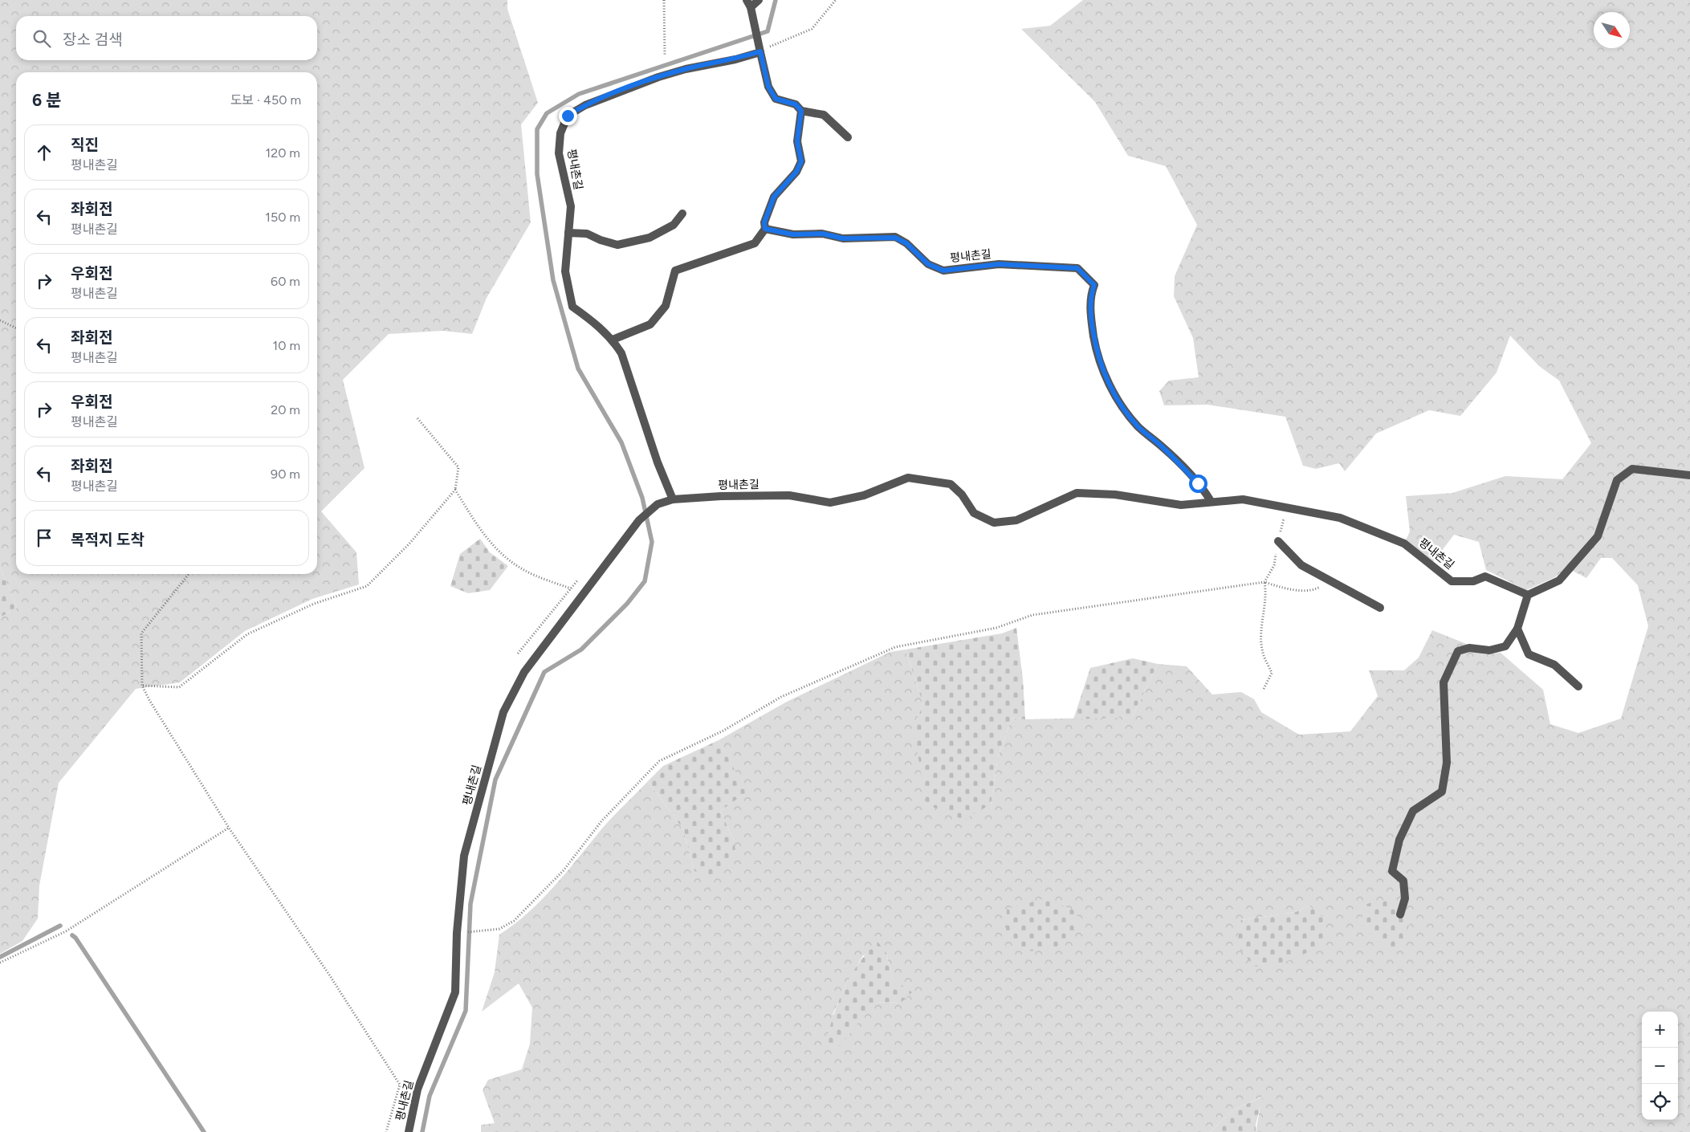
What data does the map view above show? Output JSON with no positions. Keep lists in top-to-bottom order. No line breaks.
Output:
{"streets":{"street":["평내촌길"]},"north":"bottom right","page":{"search":"장소 검색","heading":["6 분","도보 · 450 m"],"list":[["직진","평내촌길","120 m"],["좌회전","평내촌길","150 m"],["우회전","평내촌길","60 m"],["좌회전","평내촌길","10 m"],["우회전","평내촌길","20 m"],["좌회전","평내촌길","90 m"],"목적지 도착"],"map_buttons":["+","−"]}}
